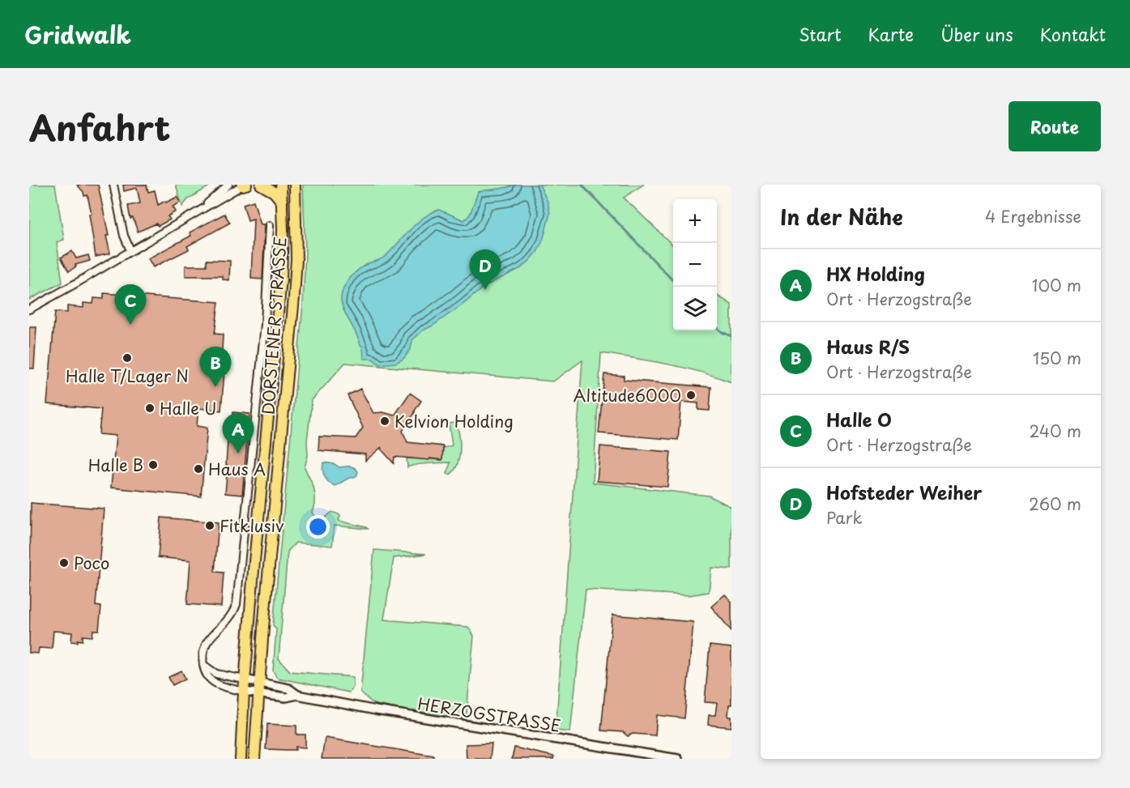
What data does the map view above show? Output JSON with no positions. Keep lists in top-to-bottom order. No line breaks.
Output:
{"streets":{"main road":["DORSTENER STRASSE"],"street":["HERZOGSTRASSE"]},"crossings":[["DORSTENER STRASSE","HERZOGSTRASSE"]],"places":["Halle T/Lager N","Altitude6000","Halle U","Kelvion Holding","Halle B","Haus A","Fitklusiv","Poco"],"page":{"header":"Gridwalk","nav":["Start","Karte","Über uns","Kontakt"],"title":"Anfahrt","buttons":"Route","heading":["In der Nähe","4 Ergebnisse"],"map_buttons":["+","−"],"list":[{"mark":"A","name":"HX Holding","note":"Ort · Herzogstraße","value":"100 m"},{"mark":"B","name":"Haus R/S","note":"Ort · Herzogstraße","value":"150 m"},{"mark":"C","name":"Halle O","note":"Ort · Herzogstraße","value":"240 m"},{"mark":"D","name":"Hofsteder Weiher","note":"Park","value":"260 m"}],"pins":["D","C","B","A"]}}
